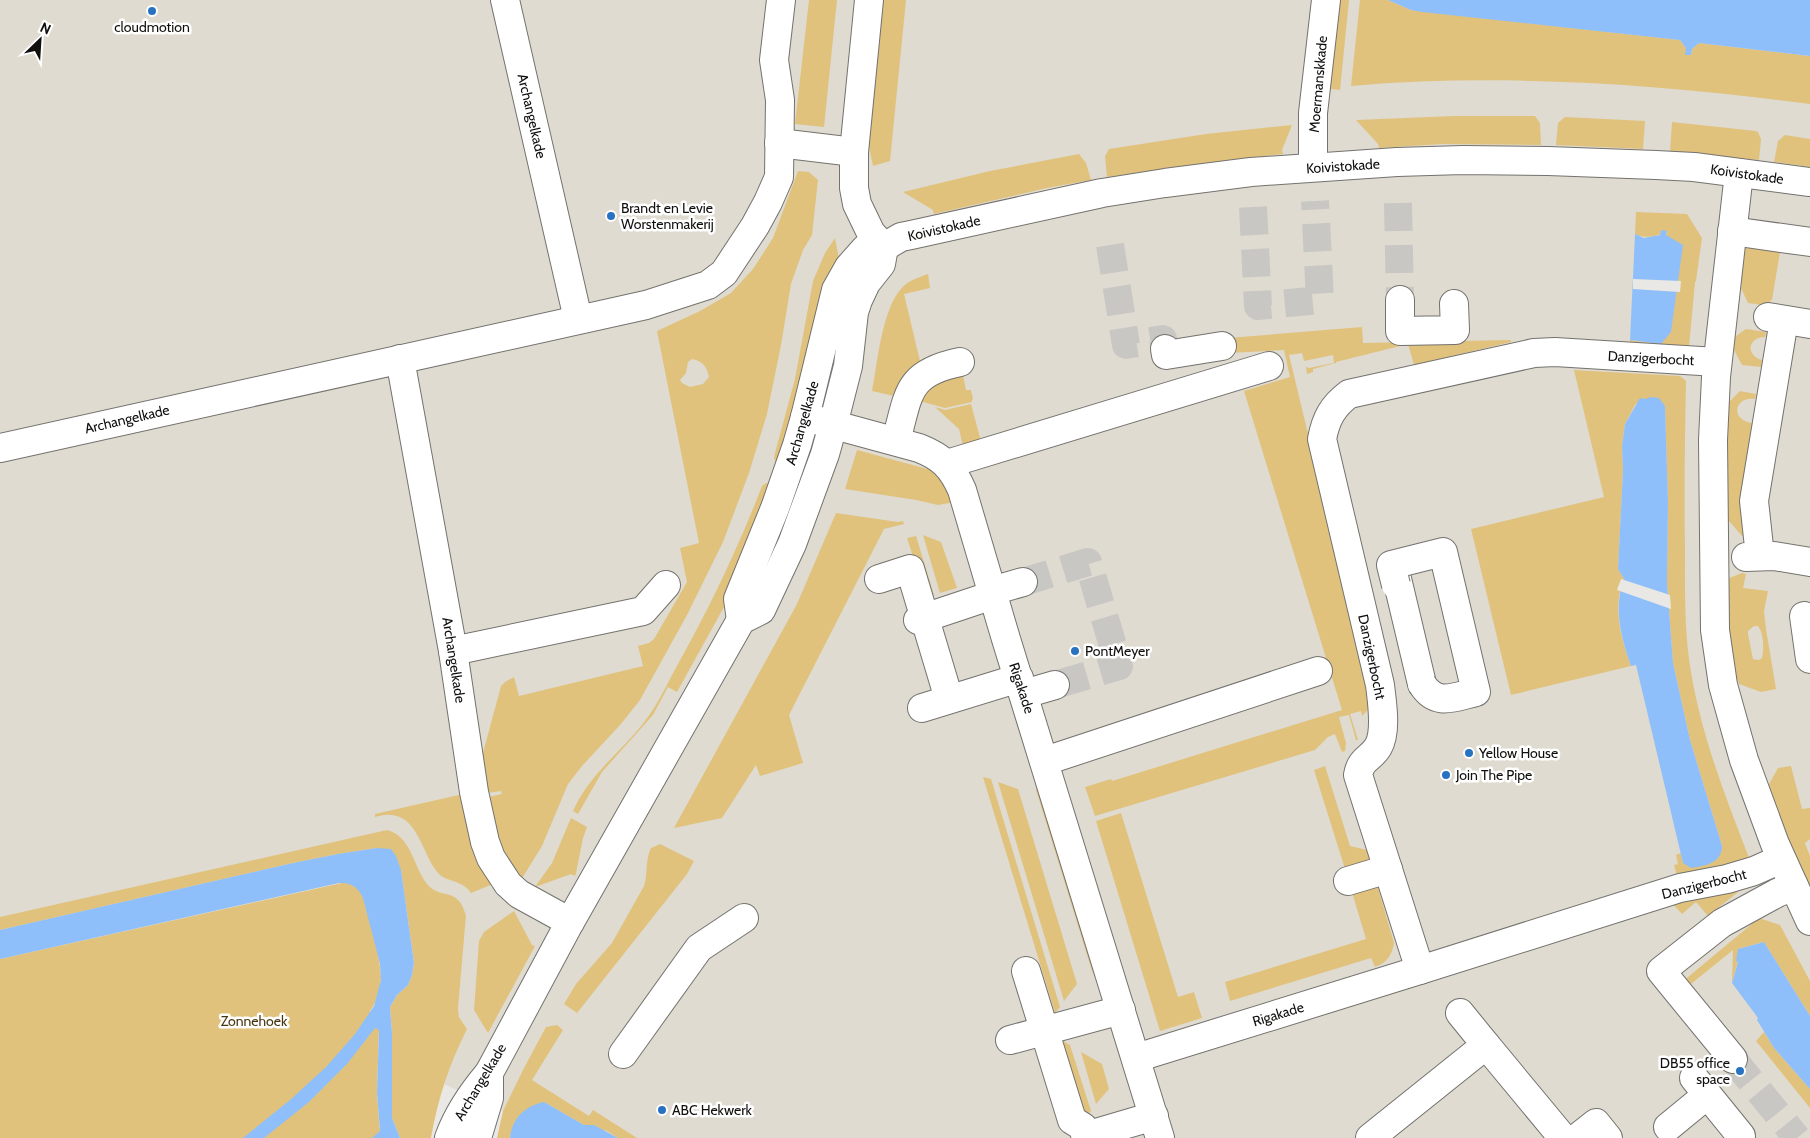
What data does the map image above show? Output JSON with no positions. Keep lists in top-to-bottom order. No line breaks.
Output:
{"streets":{"street":["Moermanskkade","Archangelkade","Koivistokade","Danzigerbocht","Rigakade"]},"crossings":[["Moermanskkade","Koivistokade"],["Archangelkade","Koivistokade"],["Archangelkade","Rigakade"],["Danzigerbocht","Rigakade"]],"parks":["Zonnehoek"],"places":["cloudmotion","Brandt en Levie Worstenmakerij","PontMeyer","Yellow House","Join The Pipe","DB55 office space","ABC Hekwerk"],"north":"top right"}
